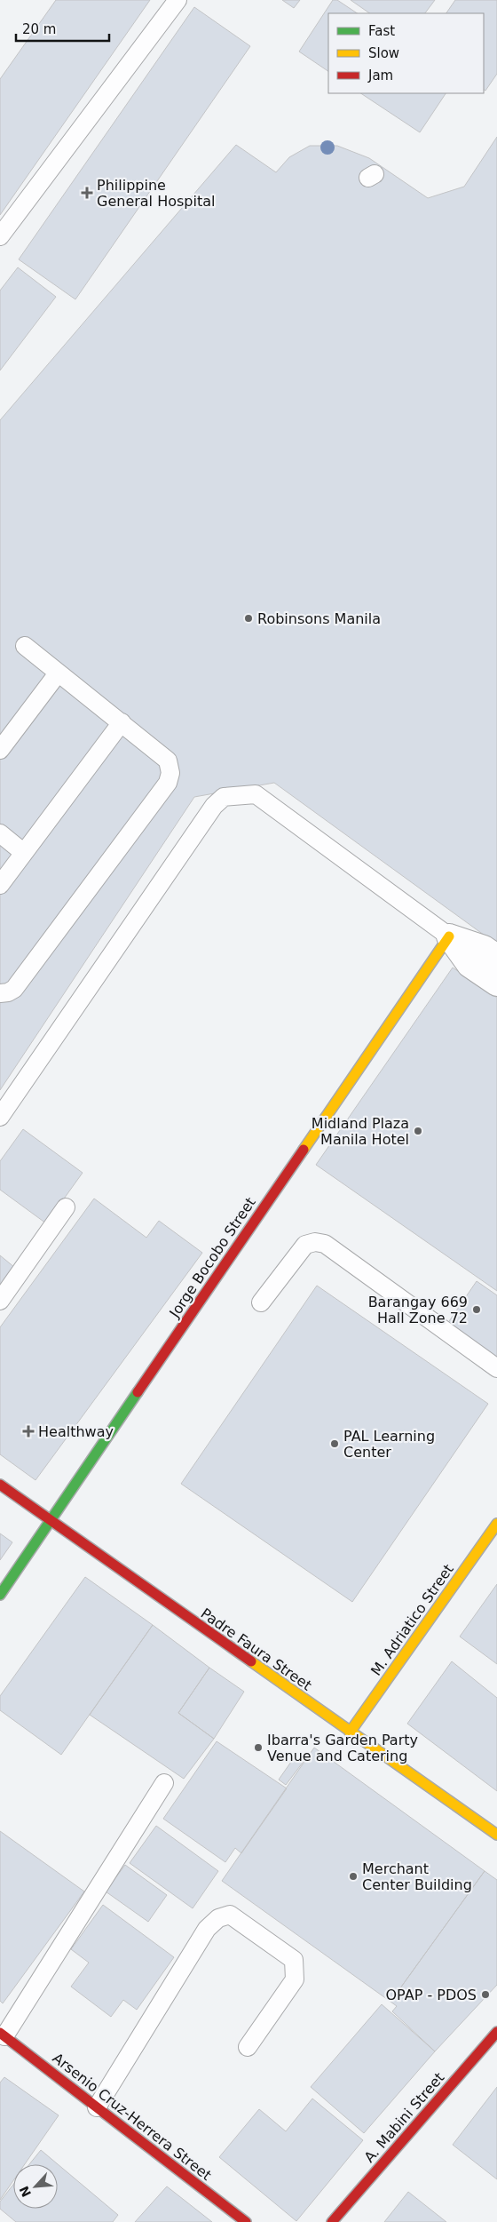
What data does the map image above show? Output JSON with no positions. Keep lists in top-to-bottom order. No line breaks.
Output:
{"streets":{"street":["Jorge Bocobo Street","M. Adriatico Street","Padre Faura Street","Arsenio Cruz-Herrera Street","A. Mabini Street"]},"crossings":[["Jorge Bocobo Street","Padre Faura Street"],["M. Adriatico Street","Padre Faura Street"]],"places":{"health":["Philippine General Hospital","Healthway"],"other":["Robinsons Manila","Midland Plaza Manila Hotel","Barangay 669 Hall Zone 72","PAL Learning Center","Ibarra's Garden Party Venue and Catering","Merchant Center Building","OPAP - PDOS"]},"legend":["Fast","Slow","Jam"],"scale_bar":"20 m","north":"bottom left"}
